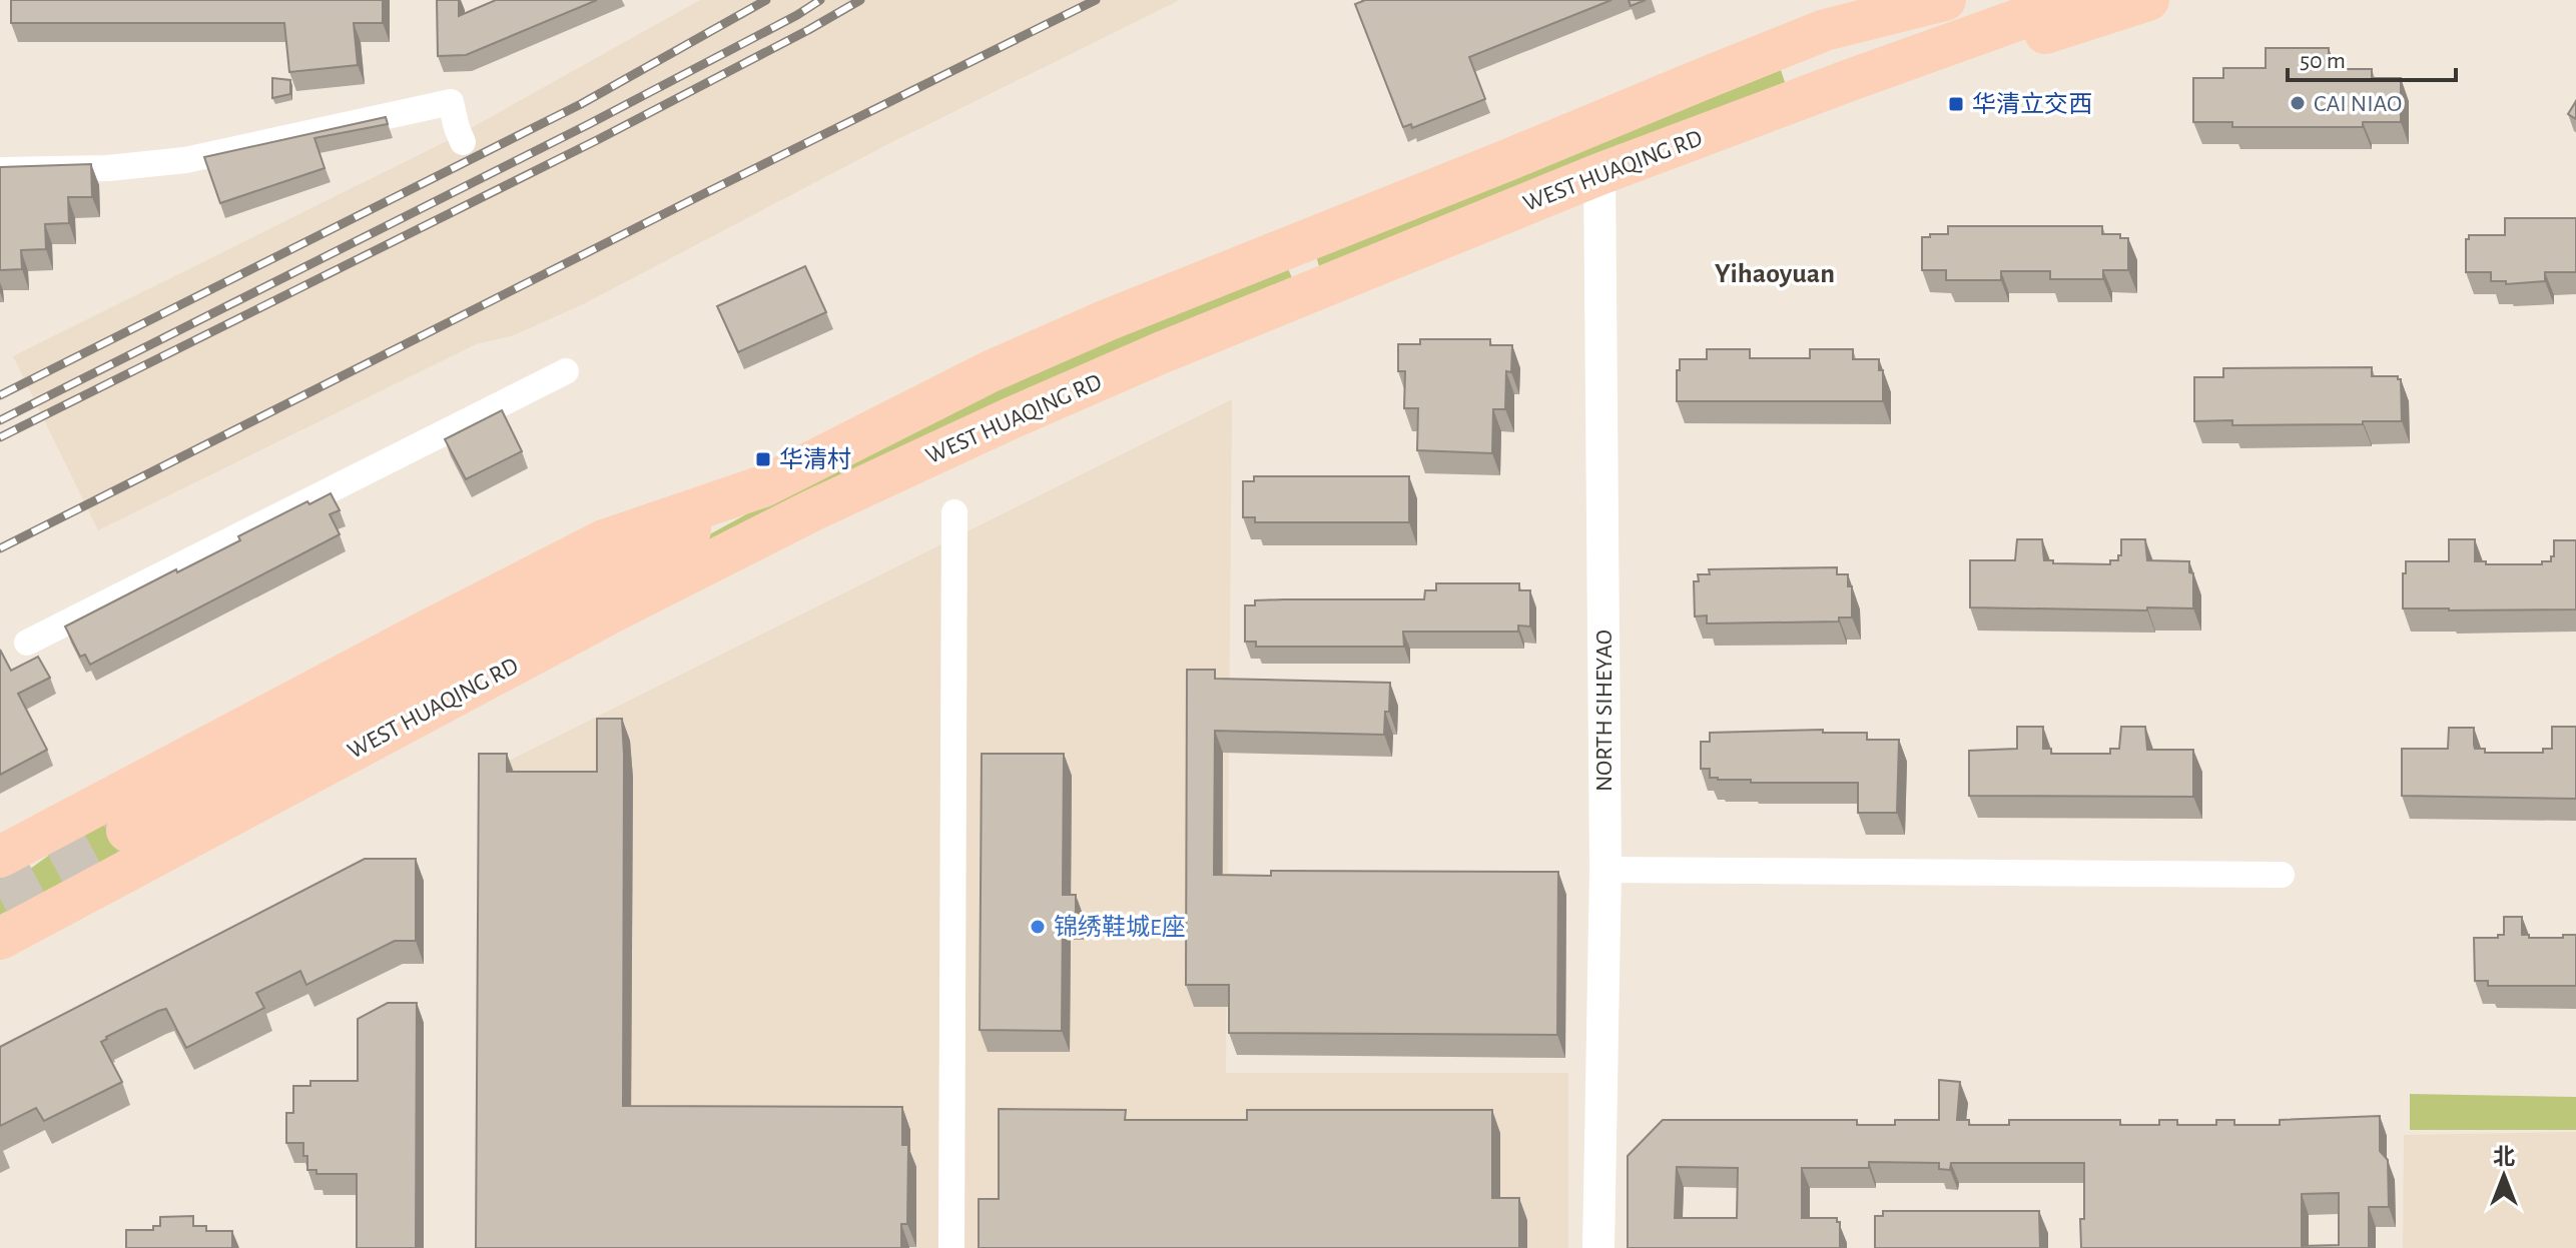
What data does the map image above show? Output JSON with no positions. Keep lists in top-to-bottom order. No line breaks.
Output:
{"streets":{"main road":["WEST HUAQING RD"],"street":["NORTH SIHEYAO"]},"crossings":[["WEST HUAQING RD","NORTH SIHEYAO"]],"districts":["Yihaoyuan"],"places":{"other":["CAI NIAO","锦绣鞋城E座"],"transit":["华清立交西","华清村"]},"scale_bar":"50 m","north":"top"}
